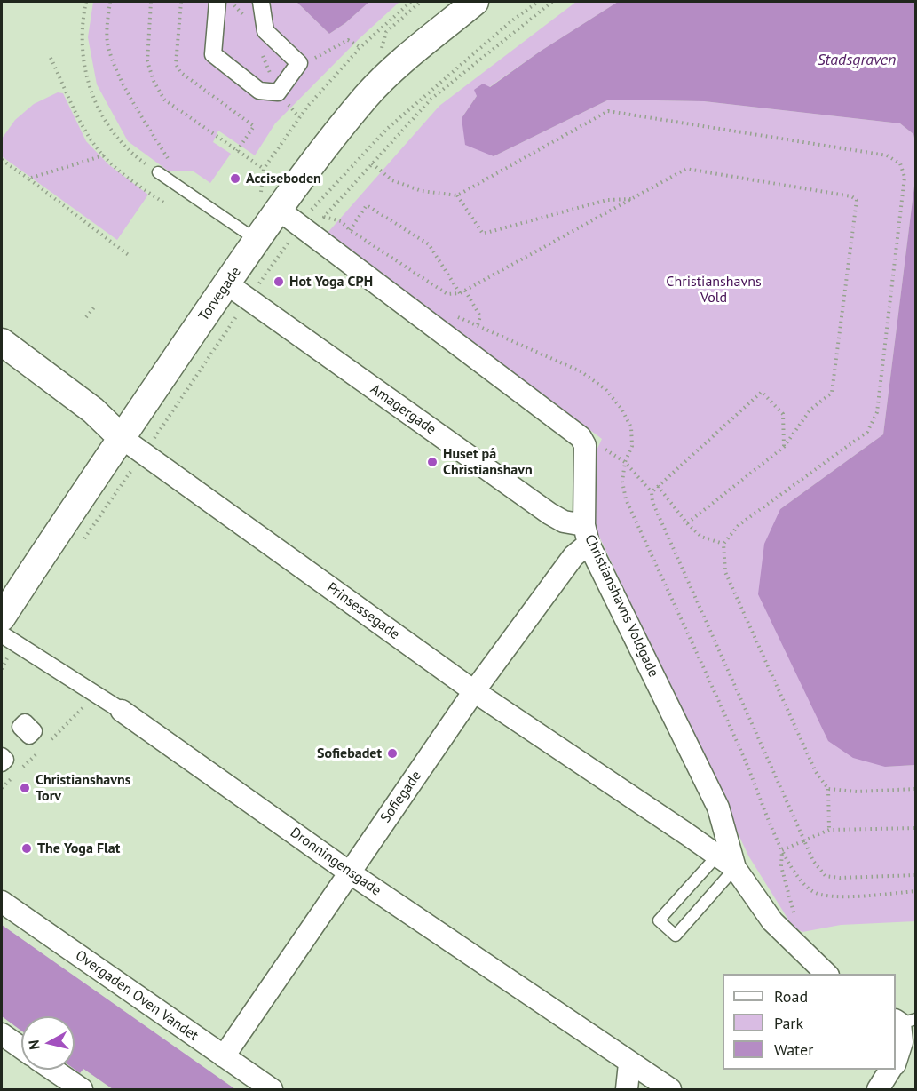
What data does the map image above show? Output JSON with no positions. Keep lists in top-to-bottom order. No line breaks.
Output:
{"streets":{"street":["Torvegade","Amagergade","Christianshavns Voldgade","Prinsessegade","Sofiegade","Dronningensgade","Overgaden Oven Vandet"]},"crossings":[["Torvegade","Amagergade"],["Torvegade","Christianshavns Voldgade"],["Torvegade","Prinsessegade"],["Amagergade","Christianshavns Voldgade"],["Amagergade","Sofiegade"],["Christianshavns Voldgade","Prinsessegade"],["Christianshavns Voldgade","Sofiegade"],["Prinsessegade","Sofiegade"],["Sofiegade","Dronningensgade"],["Sofiegade","Overgaden Oven Vandet"]],"water":["Stadsgraven"],"parks":["Christianshavns Vold"],"places":["Acciseboden","Hot Yoga CPH","Huset på Christianshavn","Sofiebadet","Christianshavns Torv","The Yoga Flat"],"legend":["Road","Park","Water"],"north":"left"}
